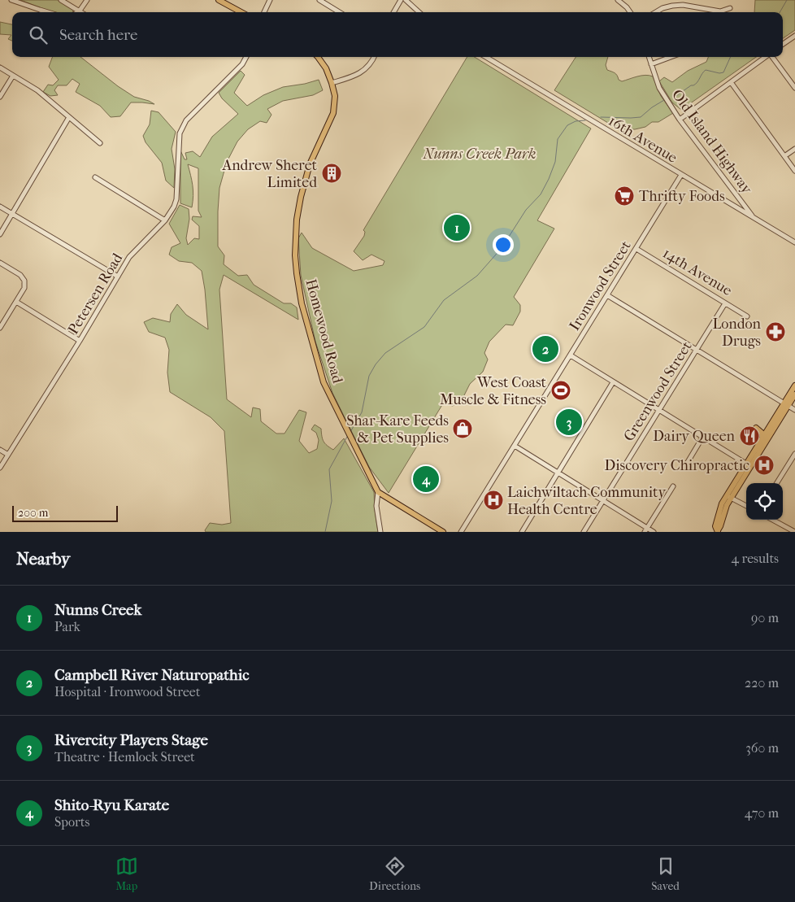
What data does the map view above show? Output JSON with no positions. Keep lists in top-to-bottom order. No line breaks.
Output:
{"streets":{"main road":["Homewood Road"],"street":["16th Avenue","Old Island Highway","14th Avenue","Ironwood Street","Petersen Road","Greenwood Street"]},"crossings":[["16th Avenue","Old Island Highway"],["16th Avenue","Ironwood Street"],["14th Avenue","Ironwood Street"],["14th Avenue","Greenwood Street"]],"parks":["Nunns Creek Park"],"places":{"building":["Andrew Sheret Limited"],"supermarket":["Thrifty Foods"],"pharmacy":["London Drugs"],"sports":["West Coast Muscle & Fitness"],"shop":["Shar-Kare Feeds & Pet Supplies"],"restaurant":["Dairy Queen"],"hospital":["Discovery Chiropractic","Laichwiltach Community Health Centre"]},"scale_bar":"200 m","page":{"search":"Search here","pins":["1","2","3","4"],"scale":"200 m","heading":["Nearby","4 results"],"list":[{"mark":"1","name":"Nunns Creek","note":"Park","value":"90 m"},{"mark":"2","name":"Campbell River Naturopathic","note":"Hospital · Ironwood Street","value":"220 m"},{"mark":"3","name":"Rivercity Players Stage","note":"Theatre · Hemlock Street","value":"360 m"},{"mark":"4","name":"Shito-Ryu Karate","note":"Sports","value":"470 m"}],"nav":["Map","Directions","Saved"]}}
